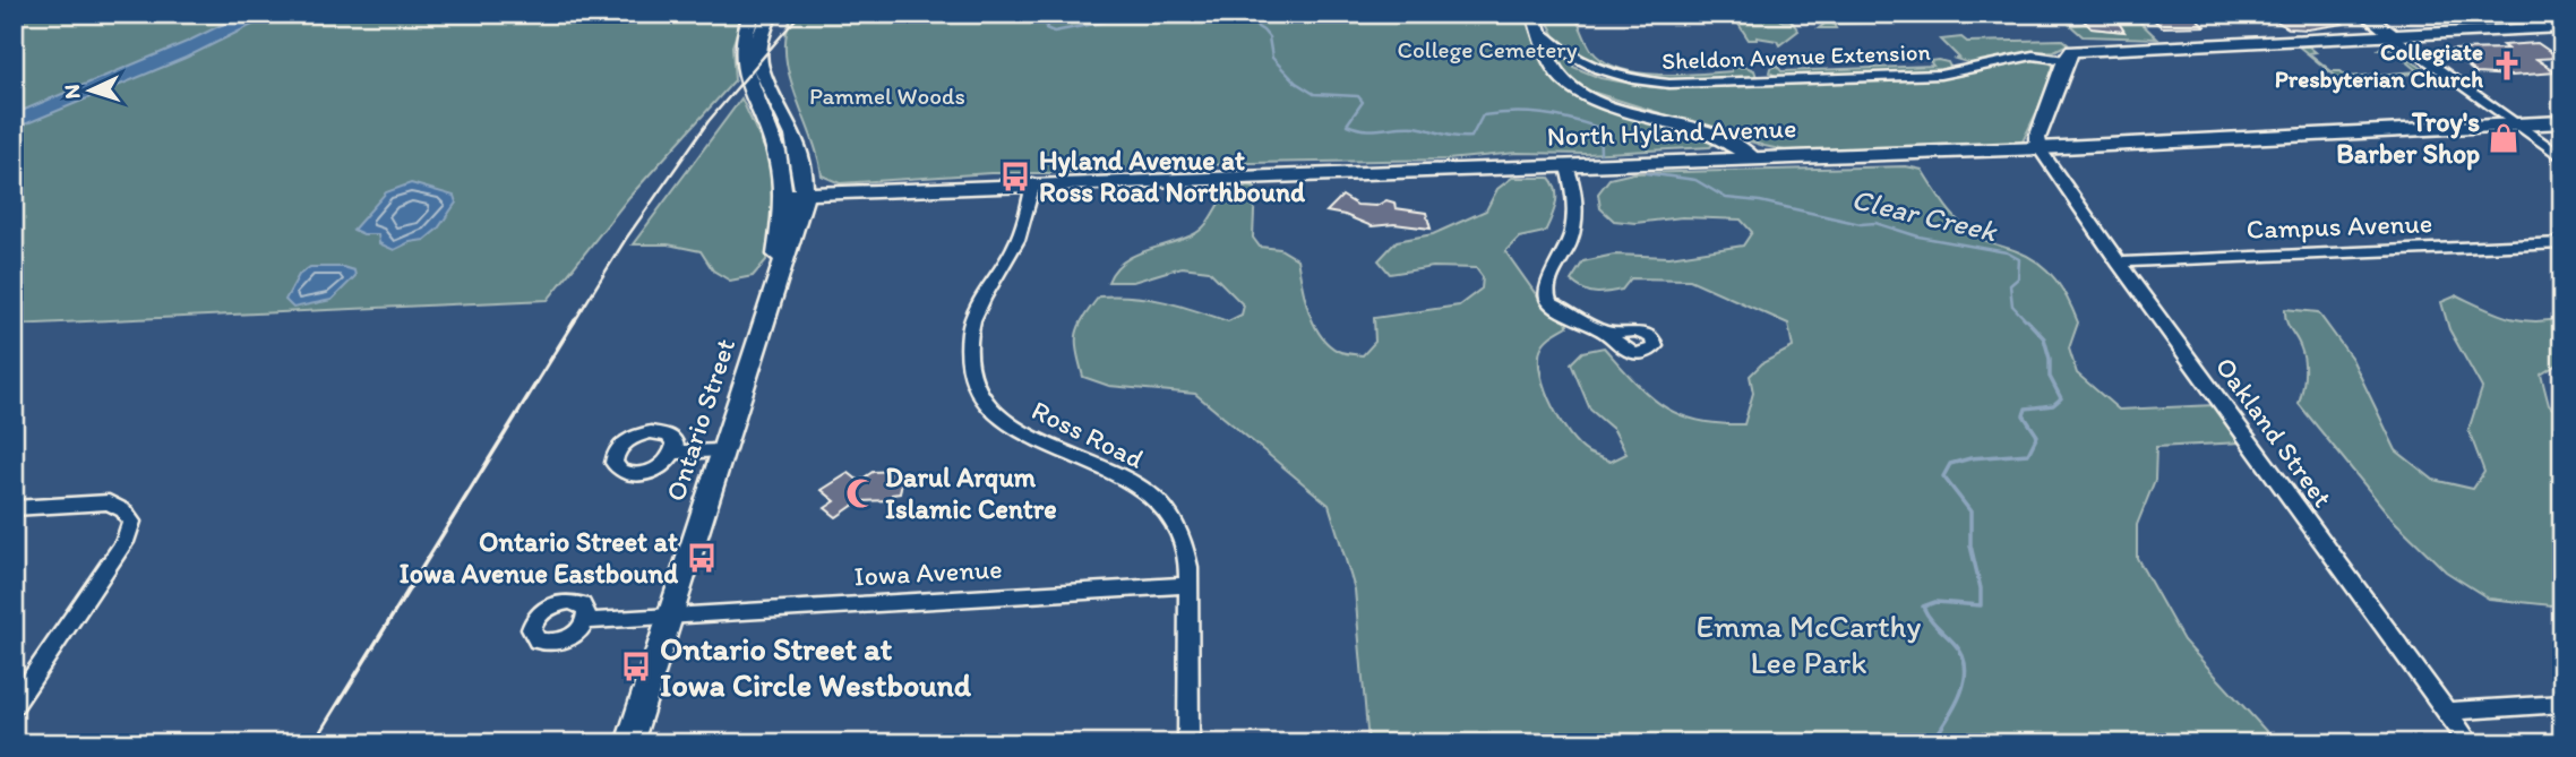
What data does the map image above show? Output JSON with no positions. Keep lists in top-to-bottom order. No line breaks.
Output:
{"streets":{"main road":["North Hyland Avenue","Ontario Street"],"street":["Sheldon Avenue Extension","Campus Avenue","Oakland Street","Ross Road","Iowa Avenue"]},"crossings":[["North Hyland Avenue","Ontario Street"],["North Hyland Avenue","Oakland Street"],["North Hyland Avenue","Ross Road"],["Campus Avenue","Oakland Street"],["Ontario Street","Iowa Avenue"],["Ross Road","Iowa Avenue"]],"water":["Clear Creek"],"parks":["College Cemetery","Pammel Woods","Emma McCarthy Lee Park"],"places":{"church":["Collegiate Presbyterian Church"],"shop":["Troy's Barber Shop"],"bus stop":["Hyland Avenue at Ross Road Northbound","Ontario Street at Iowa Avenue Eastbound","Ontario Street at Iowa Circle Westbound"],"mosque":["Darul Arqum Islamic Centre"]},"north":"left"}
